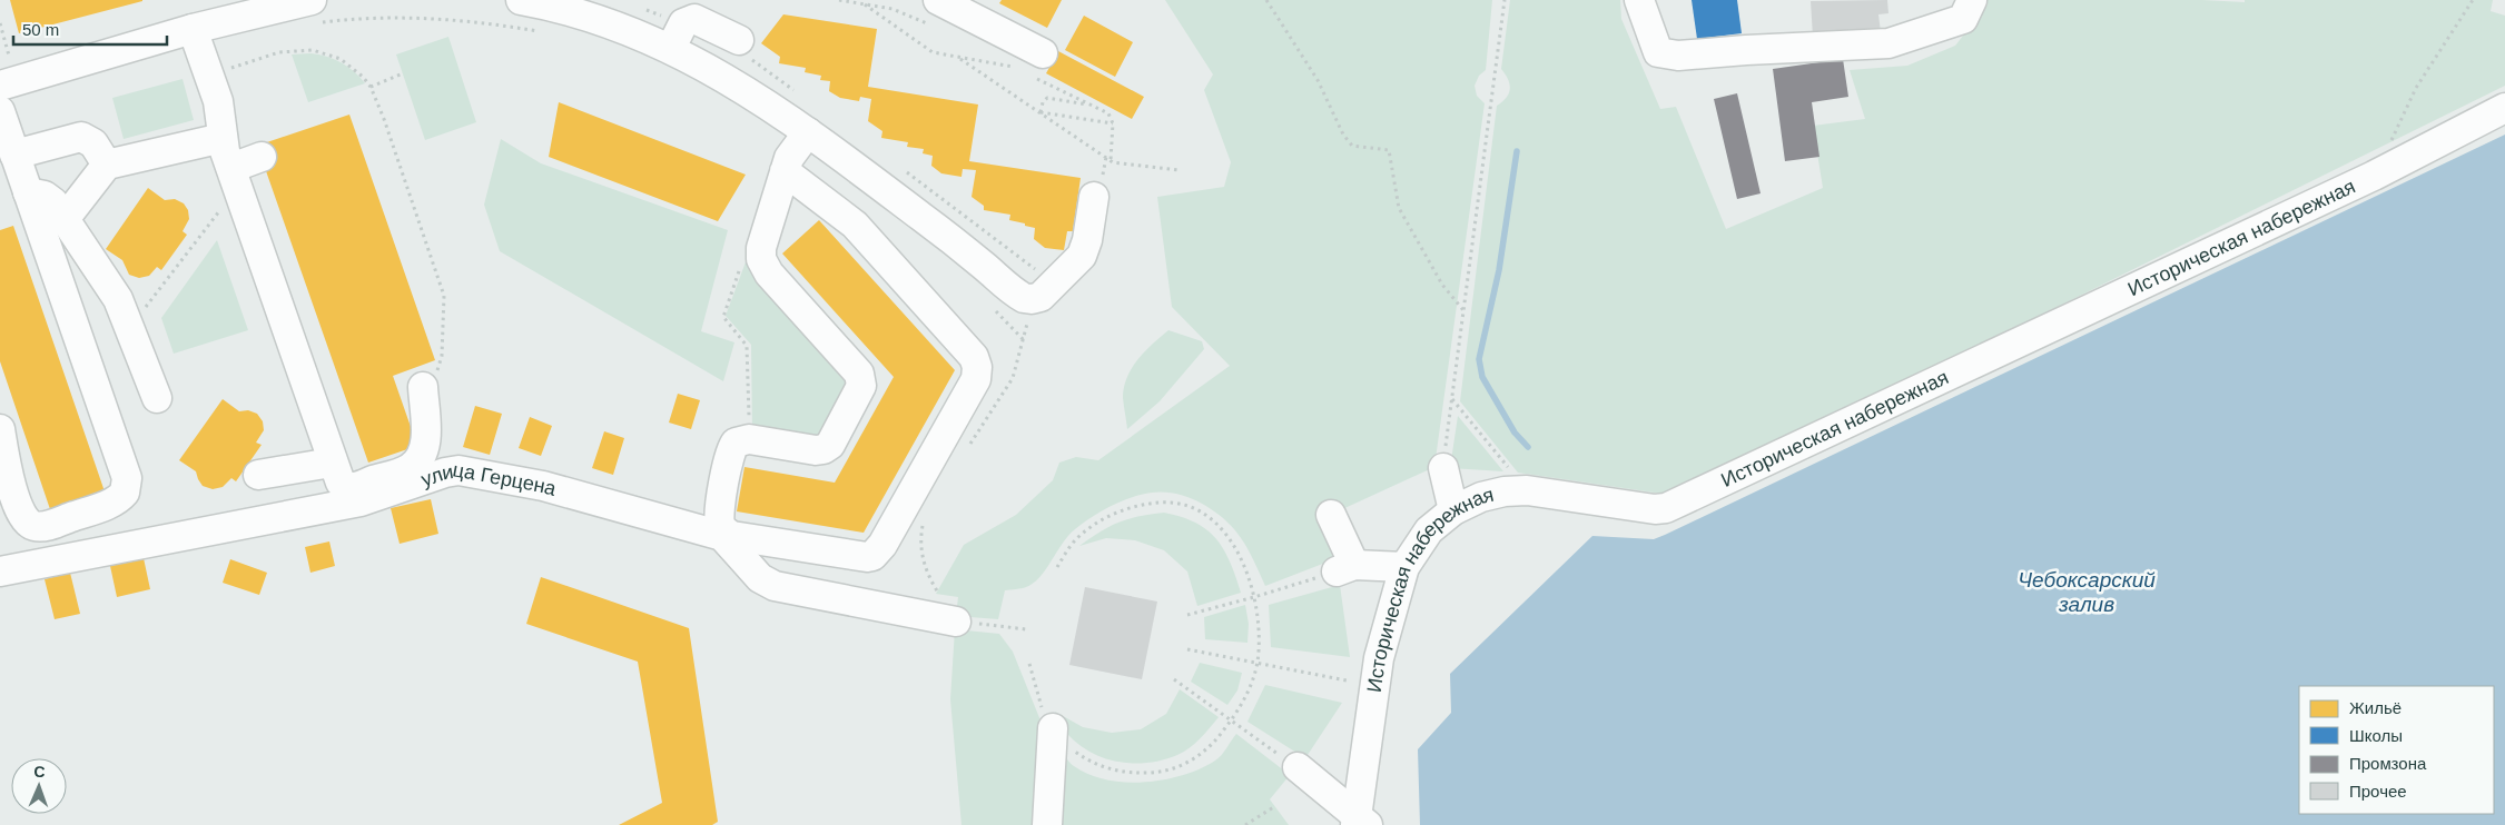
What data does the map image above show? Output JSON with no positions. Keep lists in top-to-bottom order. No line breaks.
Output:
{"streets":{"street":["Историческая набережная","улица Герцена"]},"water":["Чебоксарский залив"],"legend":["Жильё","Школы","Промзона","Прочее"],"scale_bar":"50 m","north":"top"}
